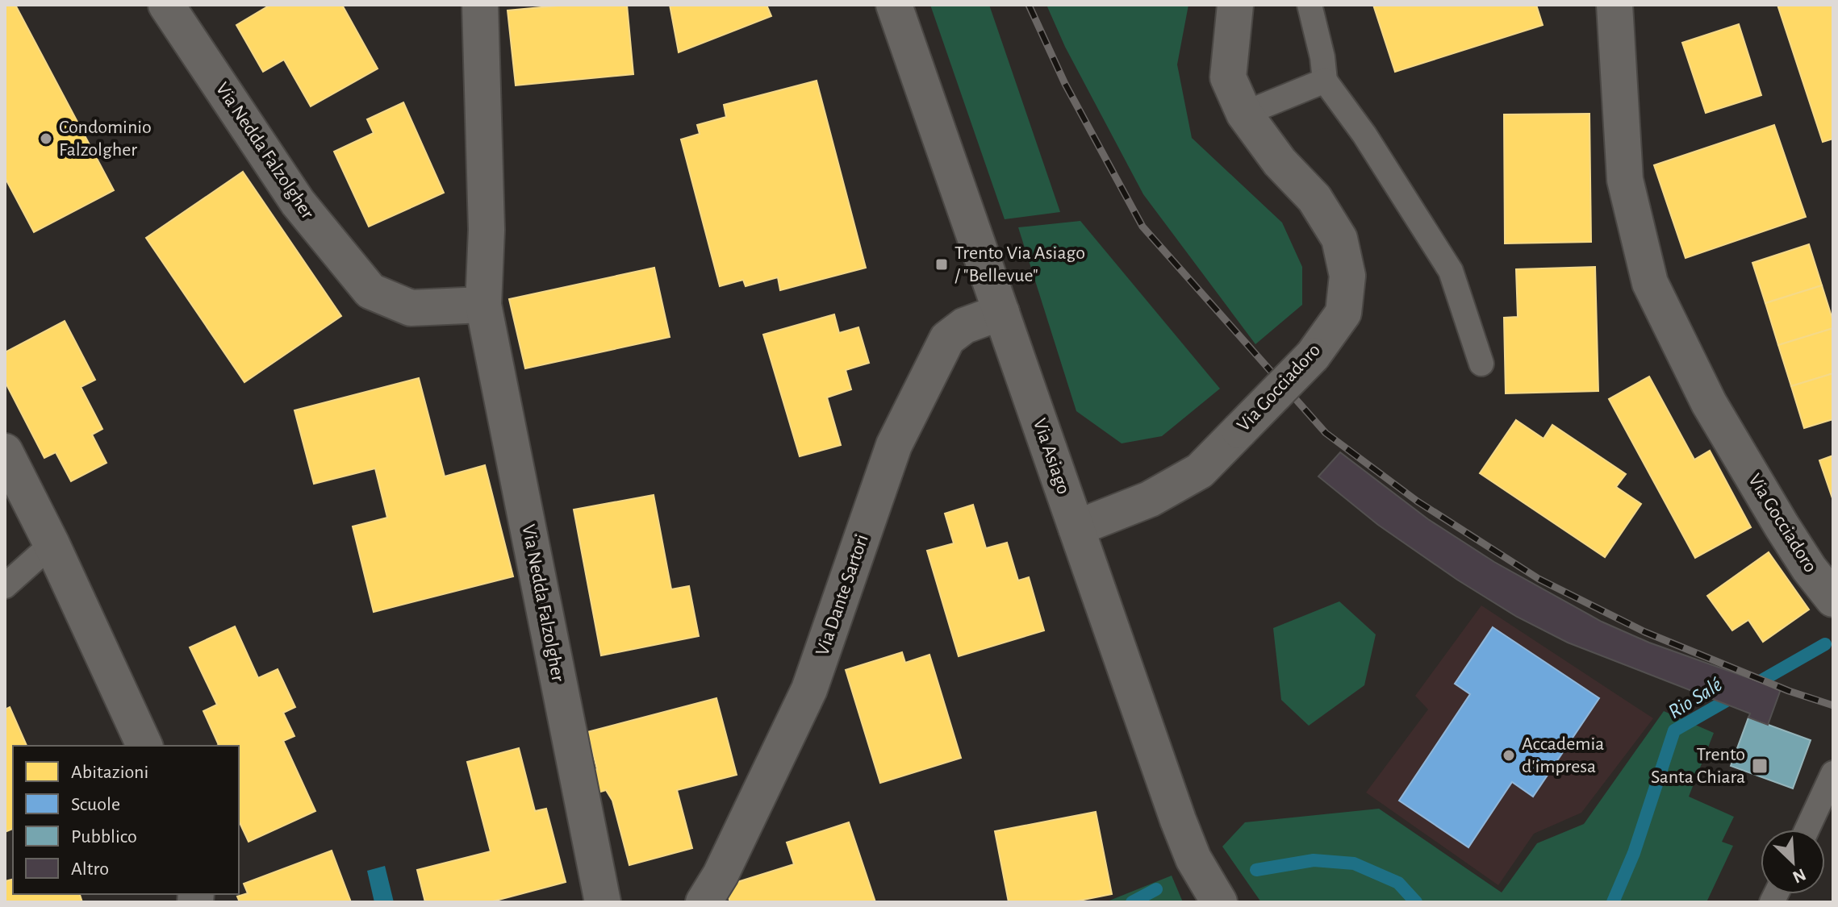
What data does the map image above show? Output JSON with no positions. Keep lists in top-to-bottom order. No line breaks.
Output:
{"streets":{"street":["Via Nedda Falzolgher","Via Gocciadoro","Via Asiago","Via Dante Sartori"]},"crossings":[["Via Gocciadoro","Via Asiago"],["Via Asiago","Via Dante Sartori"]],"water":["Rio Salé"],"places":{"other":["Condominio Falzolgher","Accademia d'impresa"],"transit":["Trento Via Asiago / \"Bellevue\"","Trento Santa Chiara"]},"legend":["Abitazioni","Scuole","Pubblico","Altro"],"north":"bottom right"}
